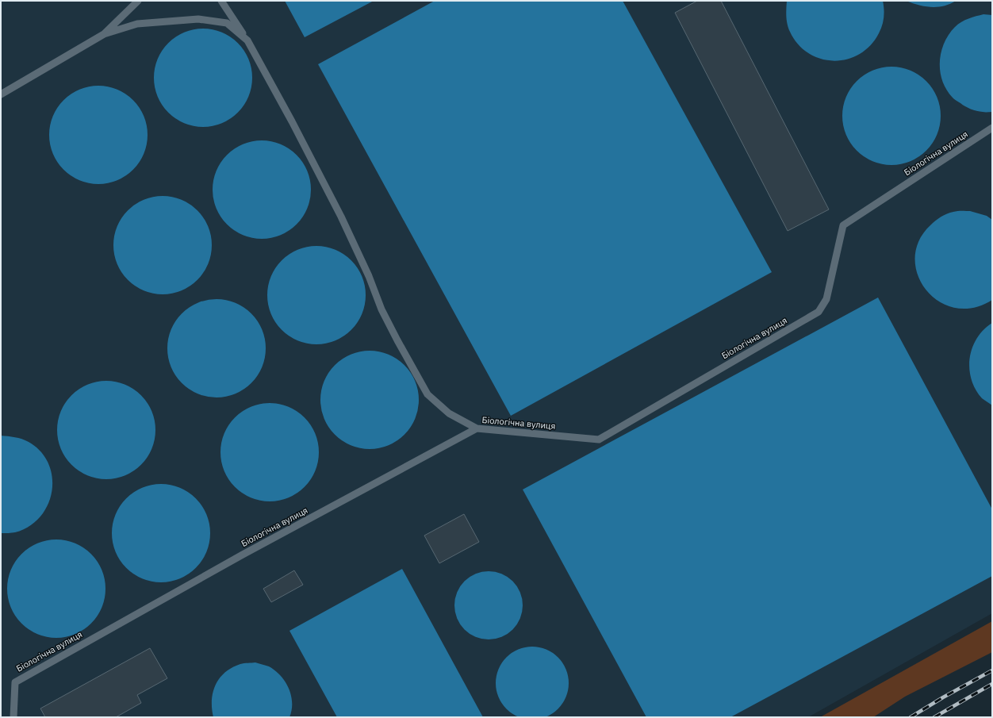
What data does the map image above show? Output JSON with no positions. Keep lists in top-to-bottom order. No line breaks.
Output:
{"streets":{"lane":["Біологічна вулиця"]}}
